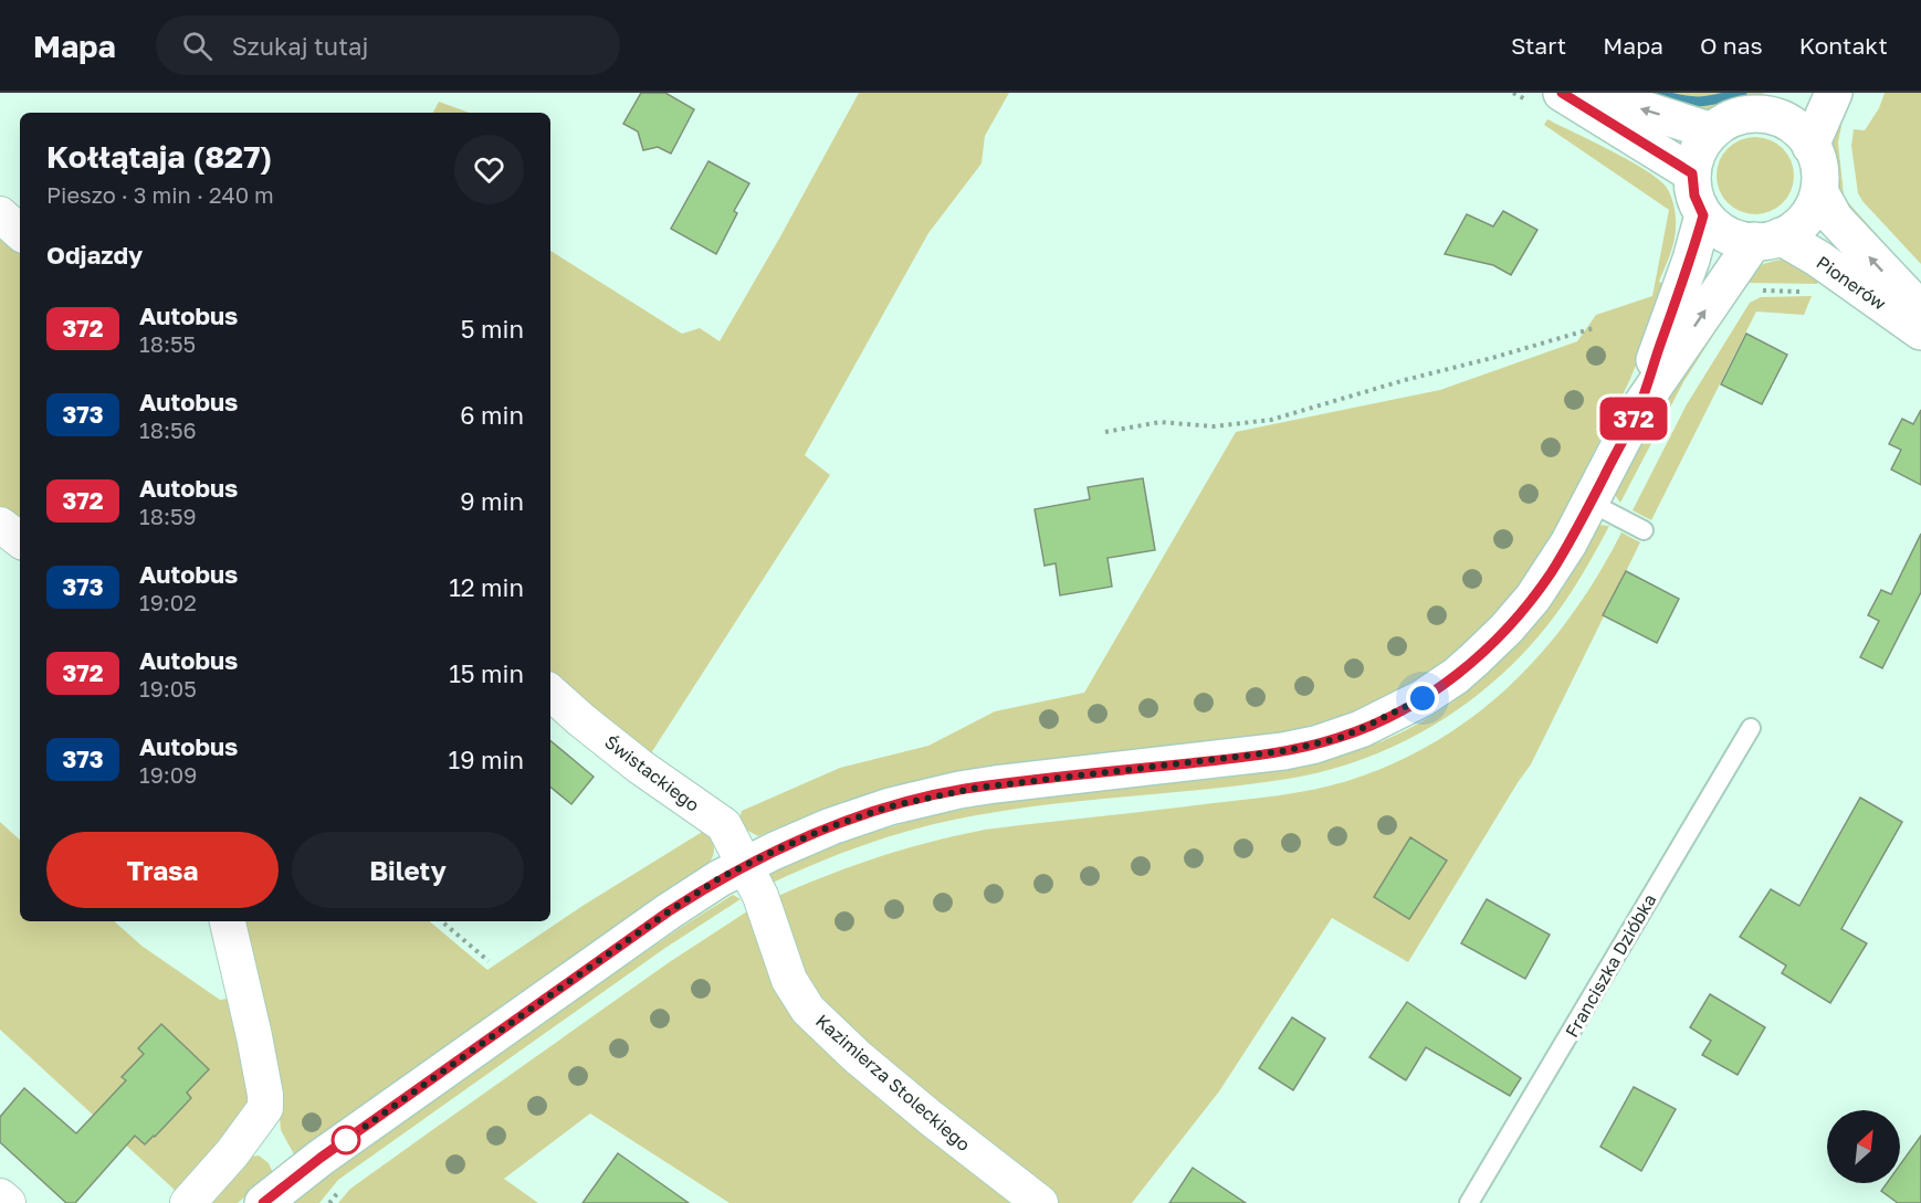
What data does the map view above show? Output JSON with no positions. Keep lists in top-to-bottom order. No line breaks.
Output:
{"streets":{"street":["Pionerów","Świstackiego","Kazimierza Stoleckiego"],"lane":["Franciszka Dzióbka"]},"crossings":[["Świstackiego","Kazimierza Stoleckiego"]],"lines":["bus line 372"],"north":"top right","page":{"header":"Mapa","search":"Szukaj tutaj","nav":["Start","Mapa","O nas","Kontakt"],"on_map":"372","heading":[["Kołłątaja (827)","Pieszo · 3 min · 240 m"],"Odjazdy"],"list":[{"mark":"372","name":"Autobus","note":"18:55","value":"5 min"},{"mark":"373","name":"Autobus","note":"18:56","value":"6 min"},{"mark":"372","name":"Autobus","note":"18:59","value":"9 min"},{"mark":"373","name":"Autobus","note":"19:02","value":"12 min"},{"mark":"372","name":"Autobus","note":"19:05","value":"15 min"},{"mark":"373","name":"Autobus","note":"19:09","value":"19 min"}],"buttons":["Trasa","Bilety"]}}
